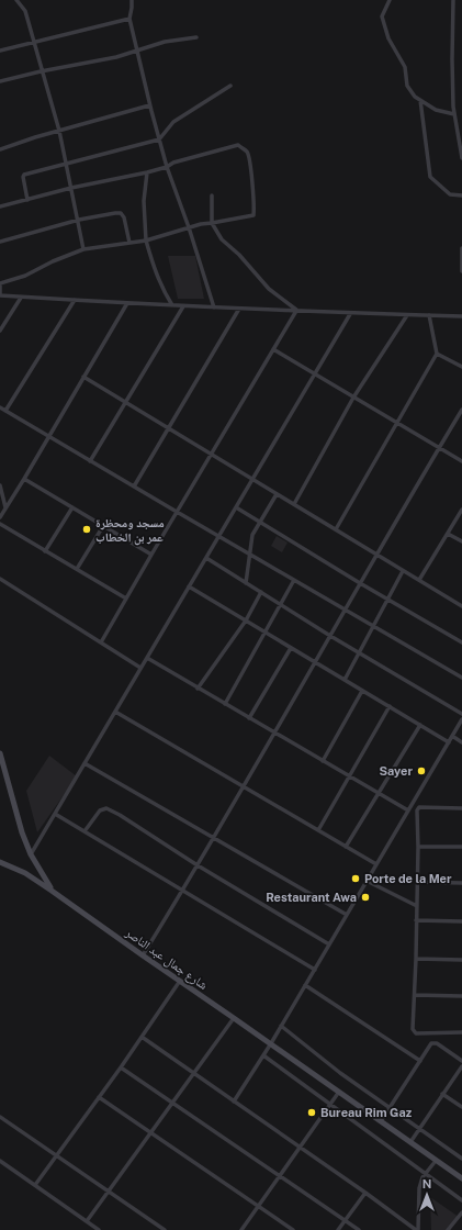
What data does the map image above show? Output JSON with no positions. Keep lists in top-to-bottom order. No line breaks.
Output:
{"streets":{"main road":["شارع جمال عبد الناصر"]},"places":["مسجد ومحظرة عمر بن الخطاب","Sayer","Porte de la Mer","Restaurant Awa","Bureau Rim Gaz"],"north":"top"}
